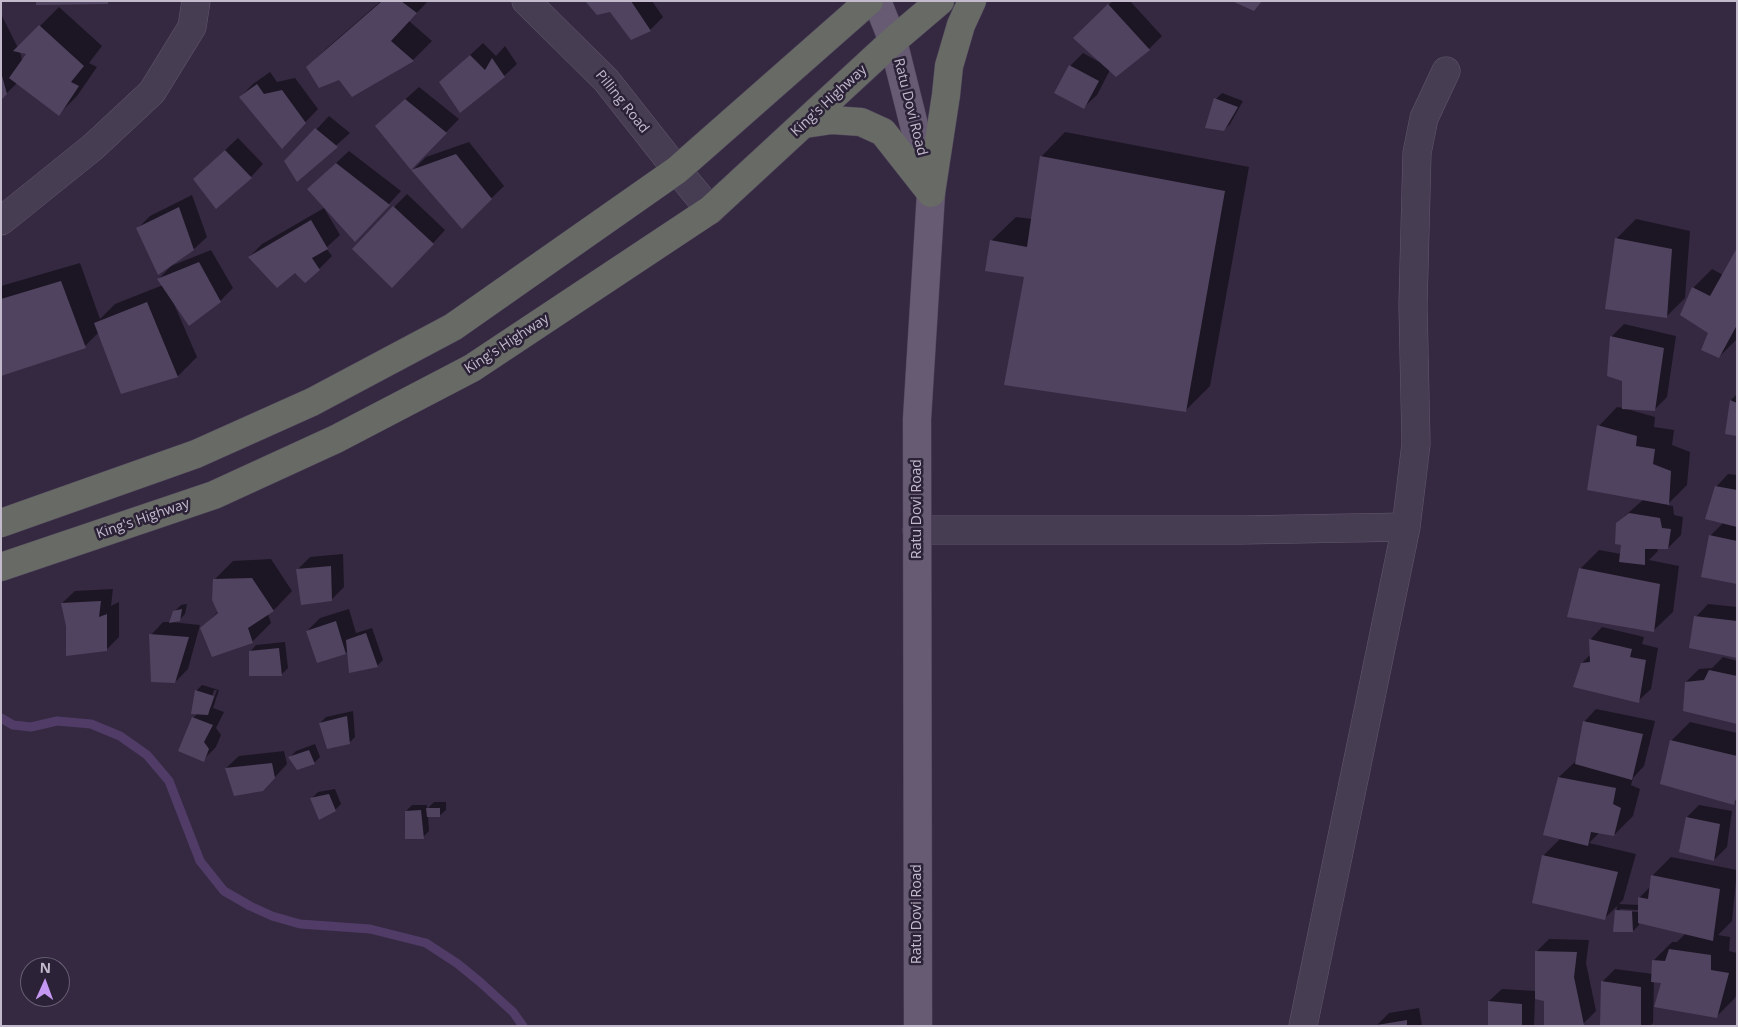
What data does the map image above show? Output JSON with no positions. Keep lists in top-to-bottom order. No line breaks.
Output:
{"streets":{"highway":["King's Highway"],"main road":["Ratu Dovi Road"],"street":["Pilling Road"]},"crossings":[["King's Highway","Pilling Road"],["King's Highway","Ratu Dovi Road"]],"north":"top"}
